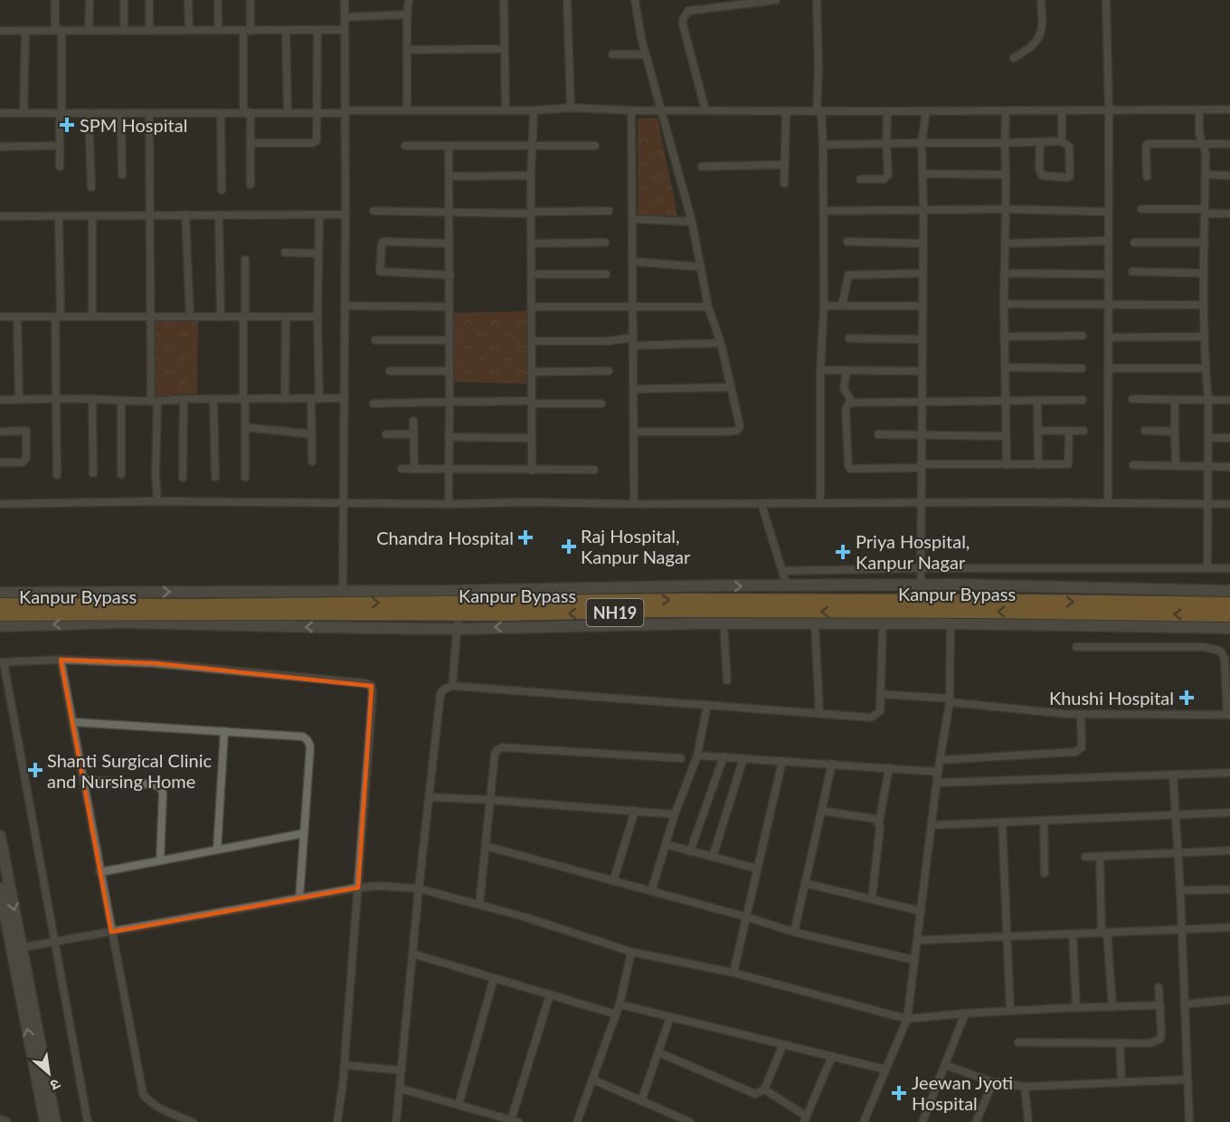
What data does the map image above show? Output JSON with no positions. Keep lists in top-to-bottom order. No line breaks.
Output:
{"streets":{"highway":["Kanpur Bypass","NH19"]},"places":{"health":["SPM Hospital","Chandra Hospital","Raj Hospital, Kanpur Nagar","Priya Hospital, Kanpur Nagar","Khushi Hospital","Shanti Surgical Clinic and Nursing Home","Jeewan Jyoti Hospital"]},"north":"bottom right"}
